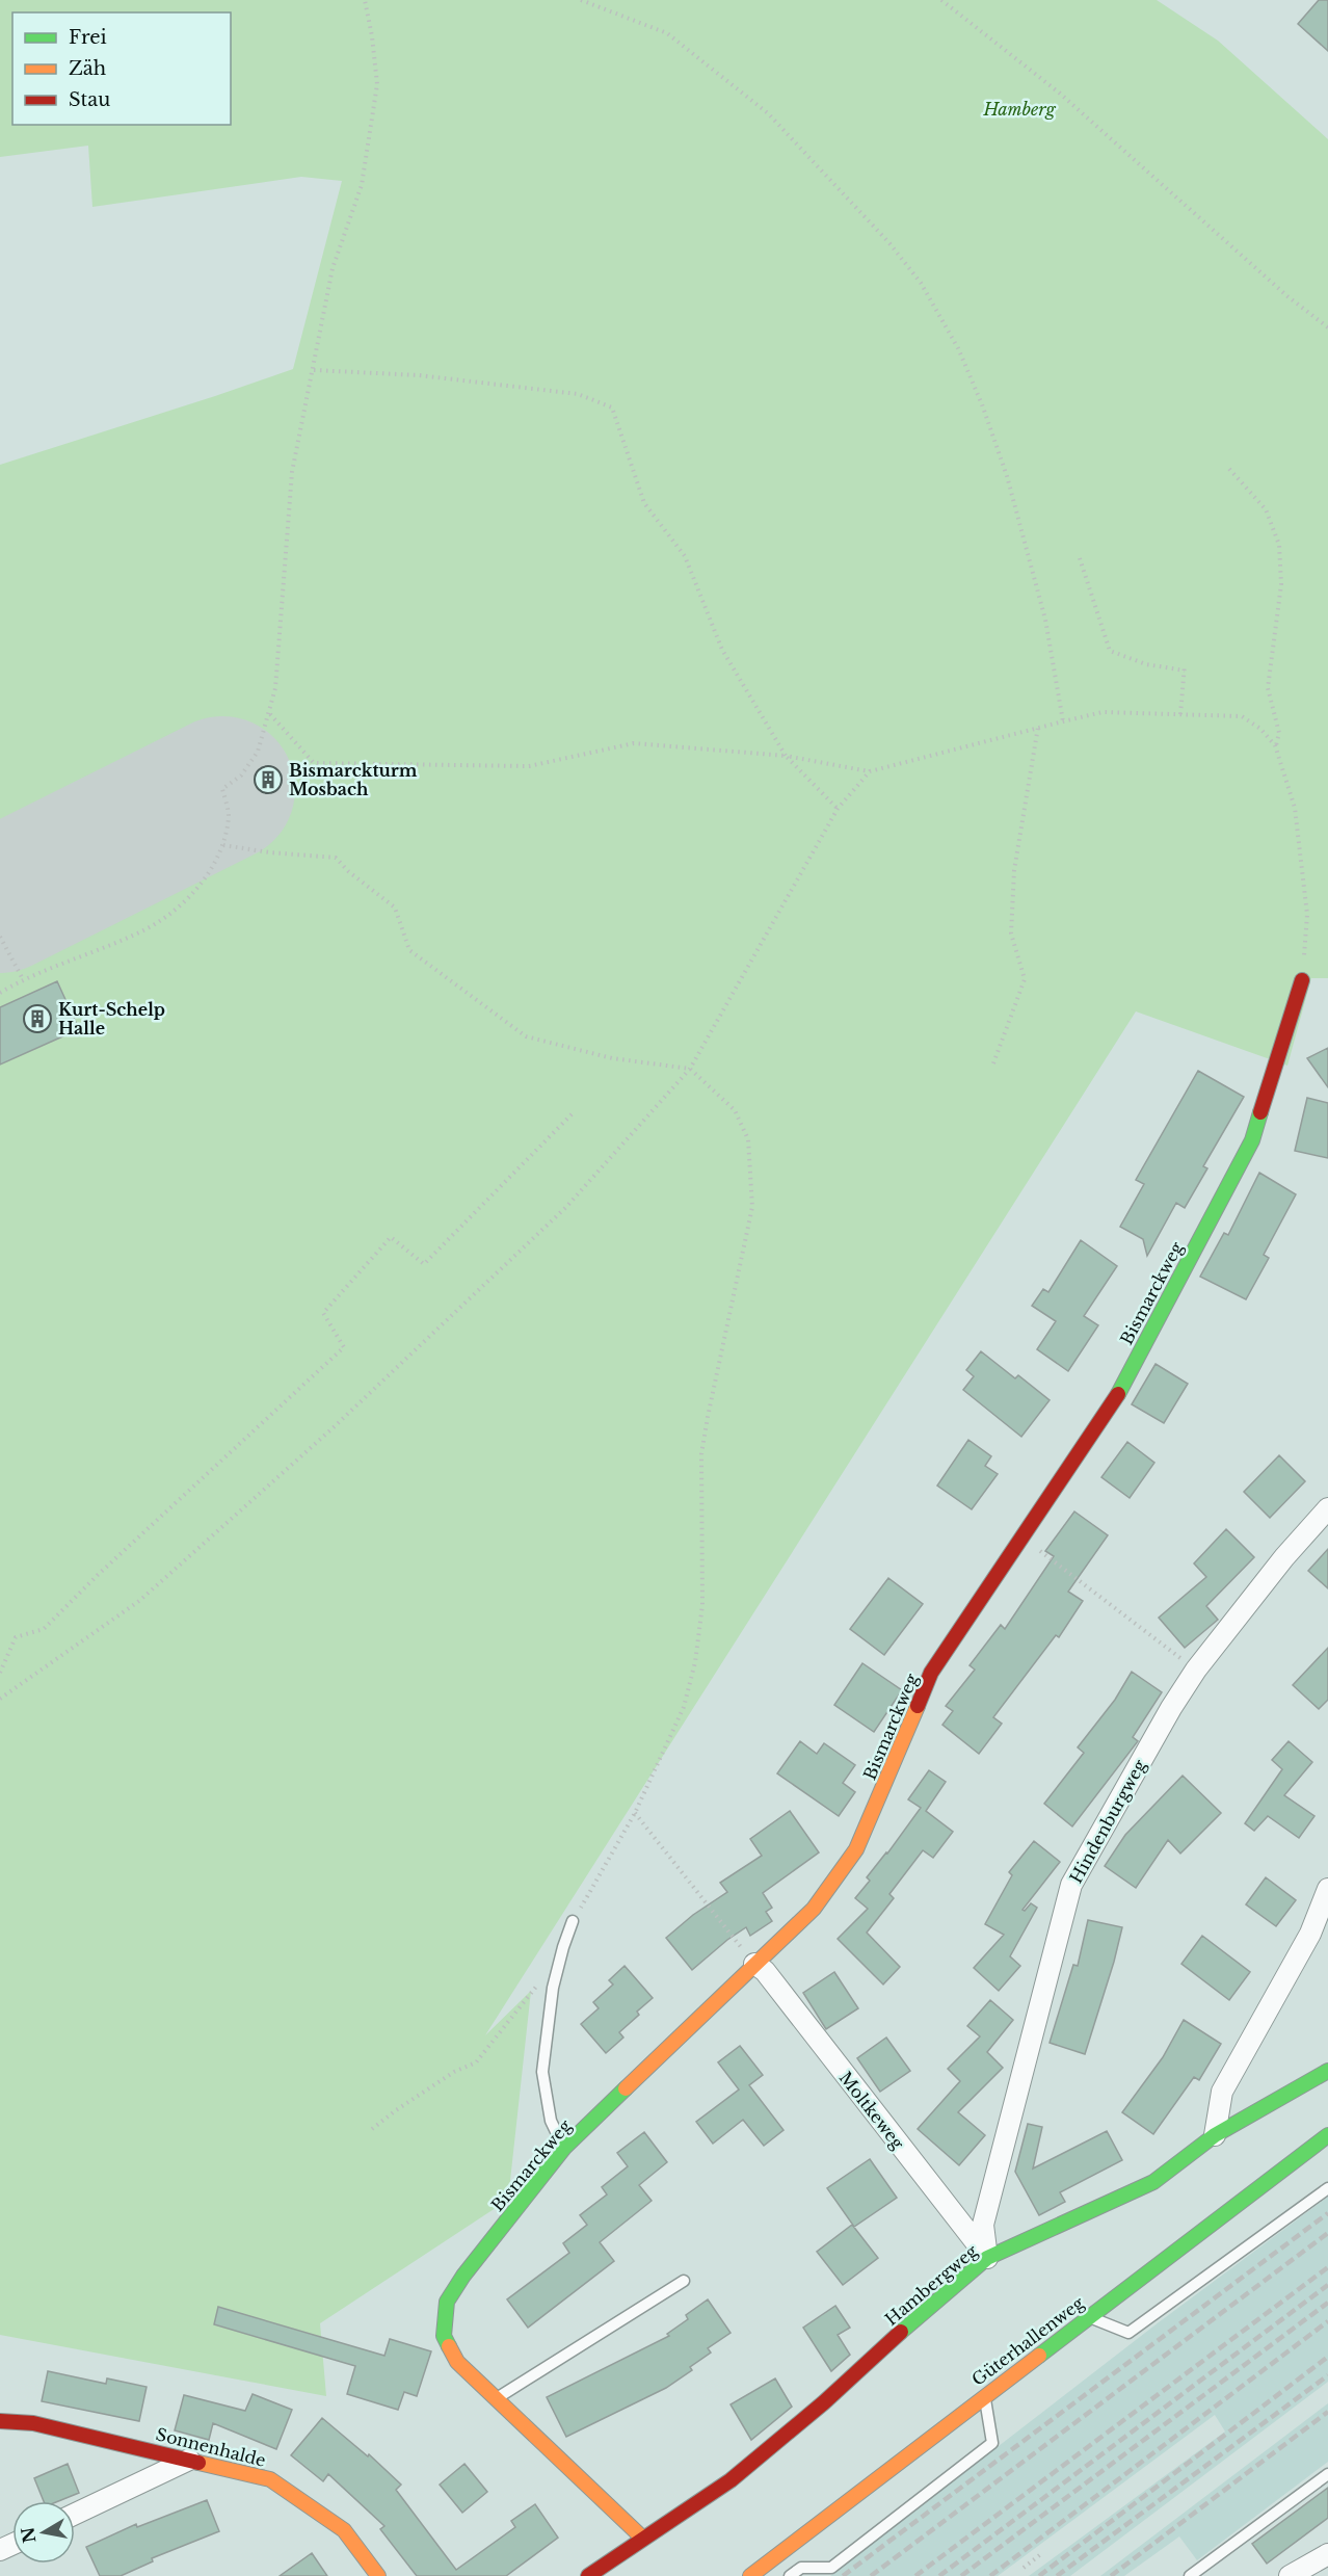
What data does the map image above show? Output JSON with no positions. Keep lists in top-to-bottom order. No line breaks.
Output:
{"streets":{"street":["Bismarckweg","Hindenburgweg","Moltkeweg","Hambergweg","Güterhallenweg","Sonnenhalde"]},"crossings":[["Bismarckweg","Moltkeweg"],["Bismarckweg","Hambergweg"],["Hindenburgweg","Moltkeweg"],["Hindenburgweg","Hambergweg"],["Moltkeweg","Hambergweg"]],"parks":["Hamberg"],"places":{"building":["Bismarckturm Mosbach","Kurt-Schelp Halle"]},"legend":["Frei","Zäh","Stau"],"north":"left"}
